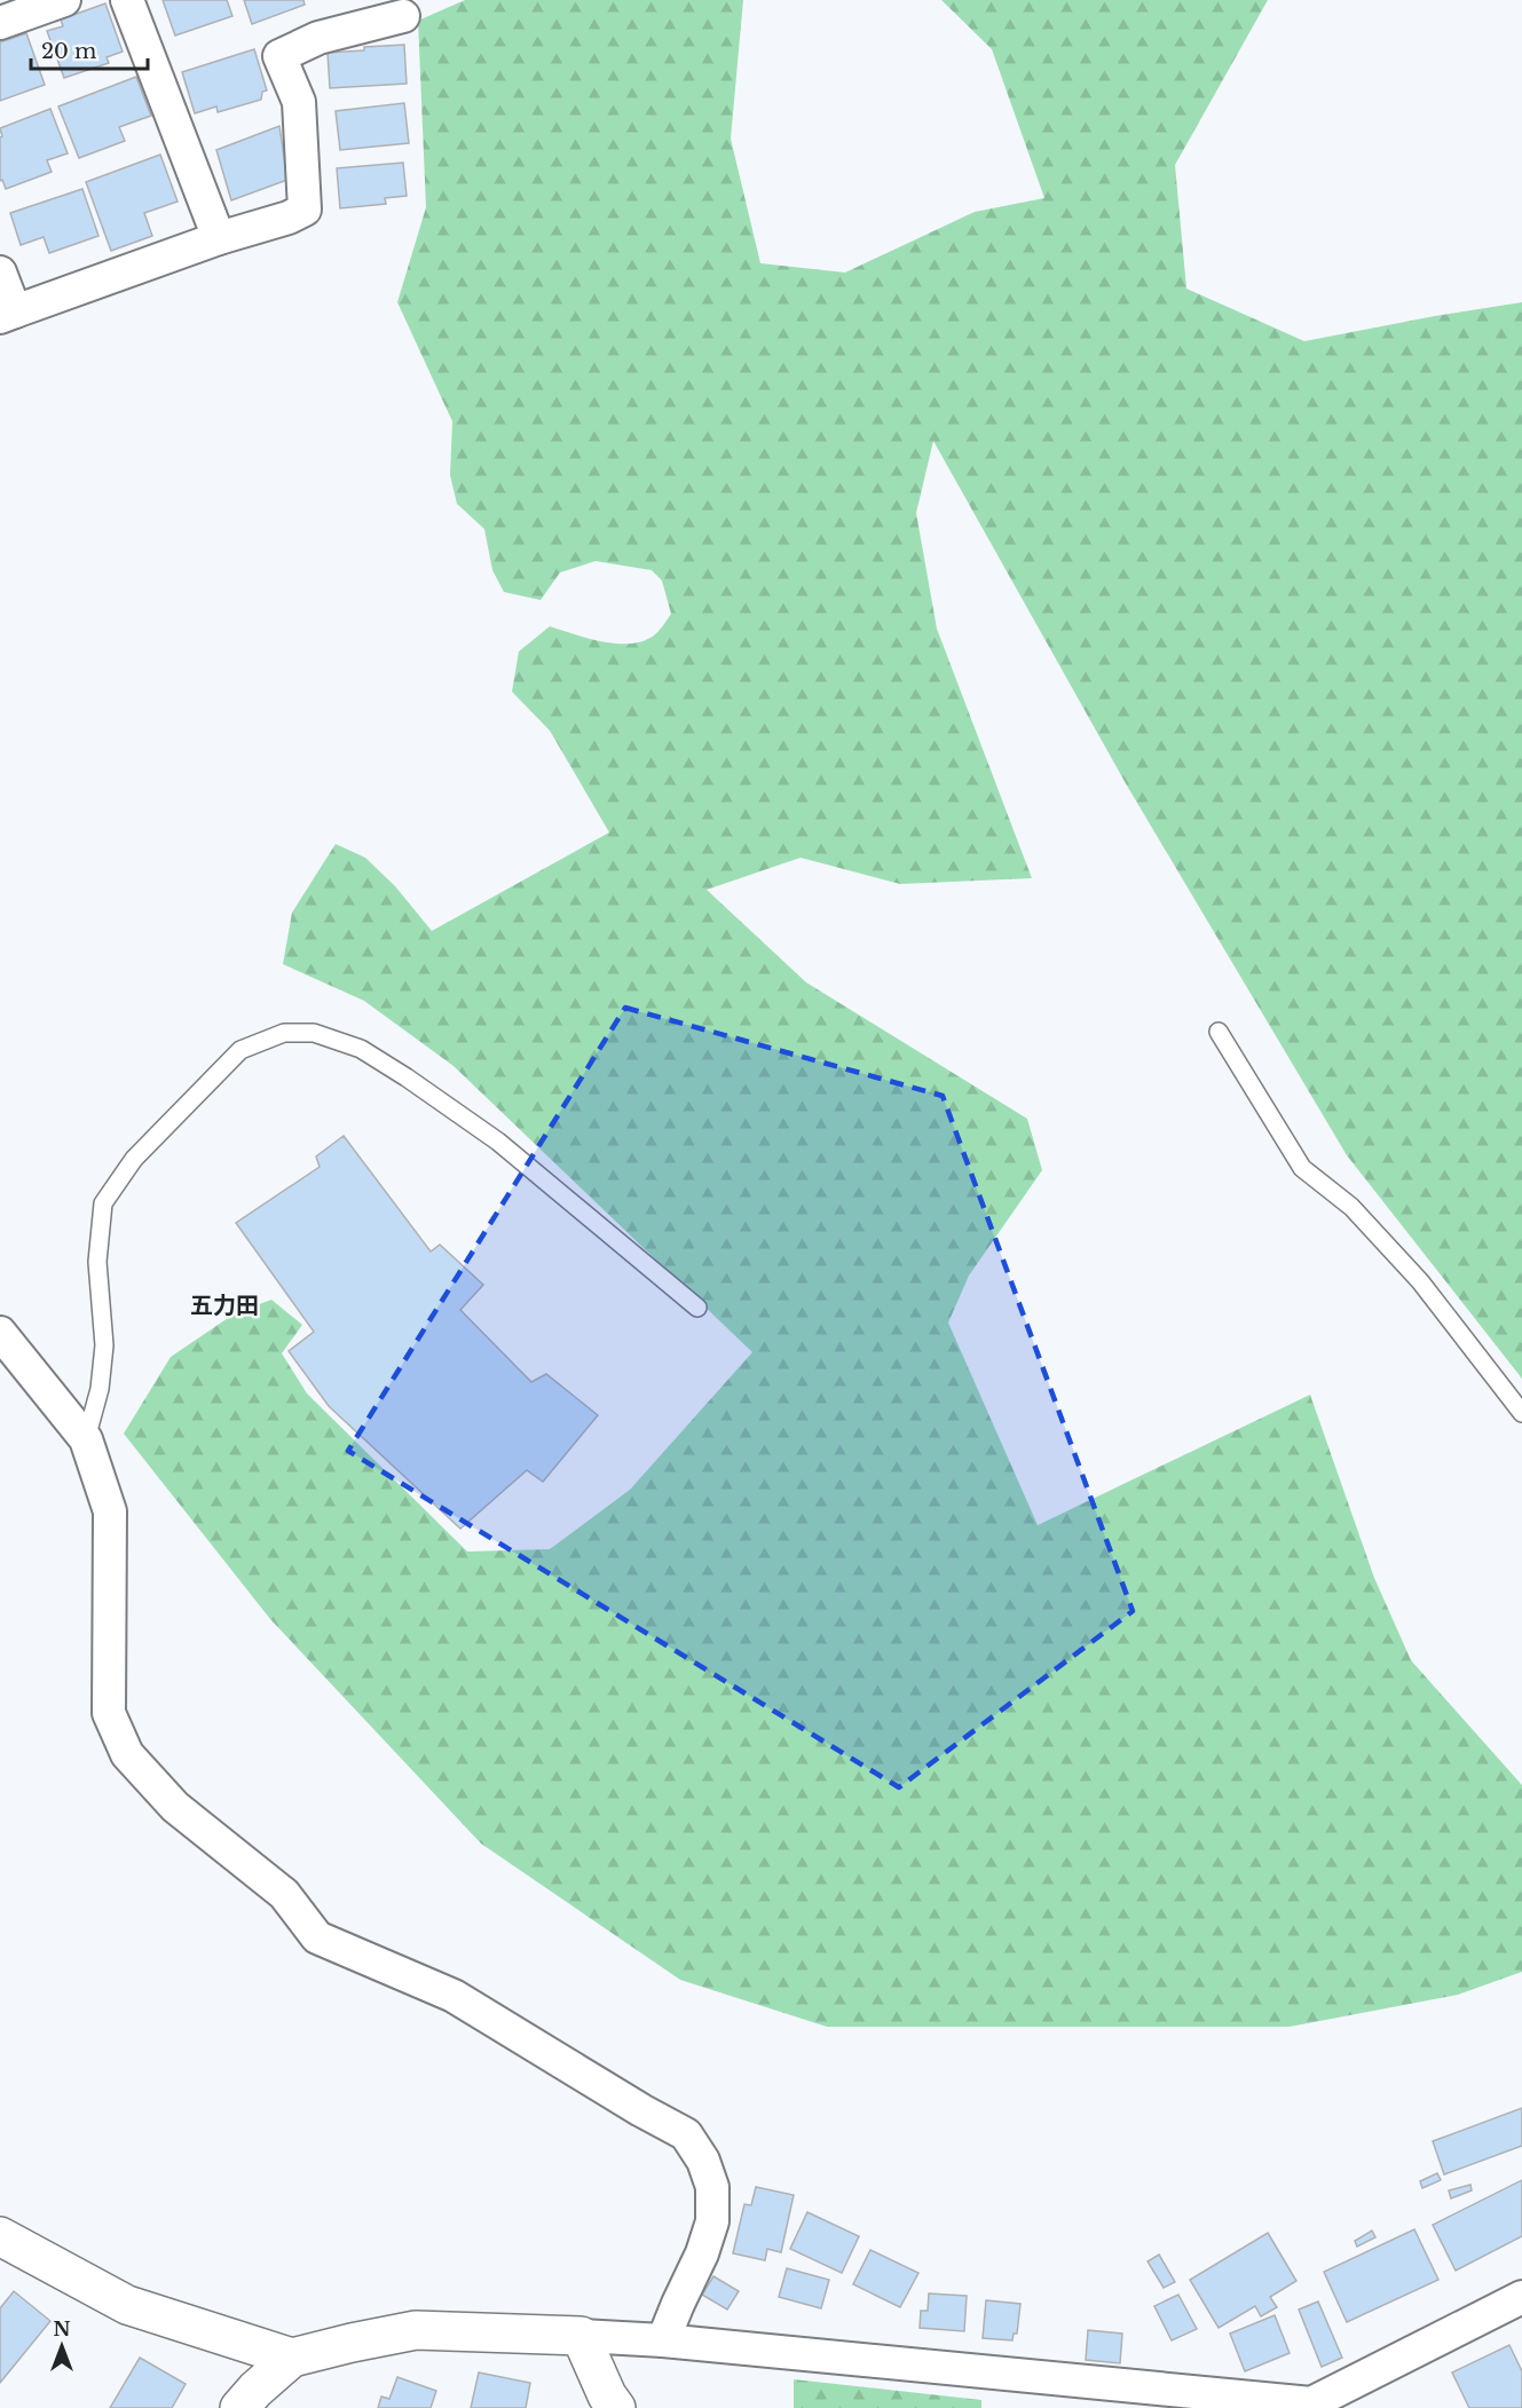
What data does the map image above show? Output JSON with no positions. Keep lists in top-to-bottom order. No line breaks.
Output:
{"districts":["五力田"],"scale_bar":"20 m","north":"top"}
